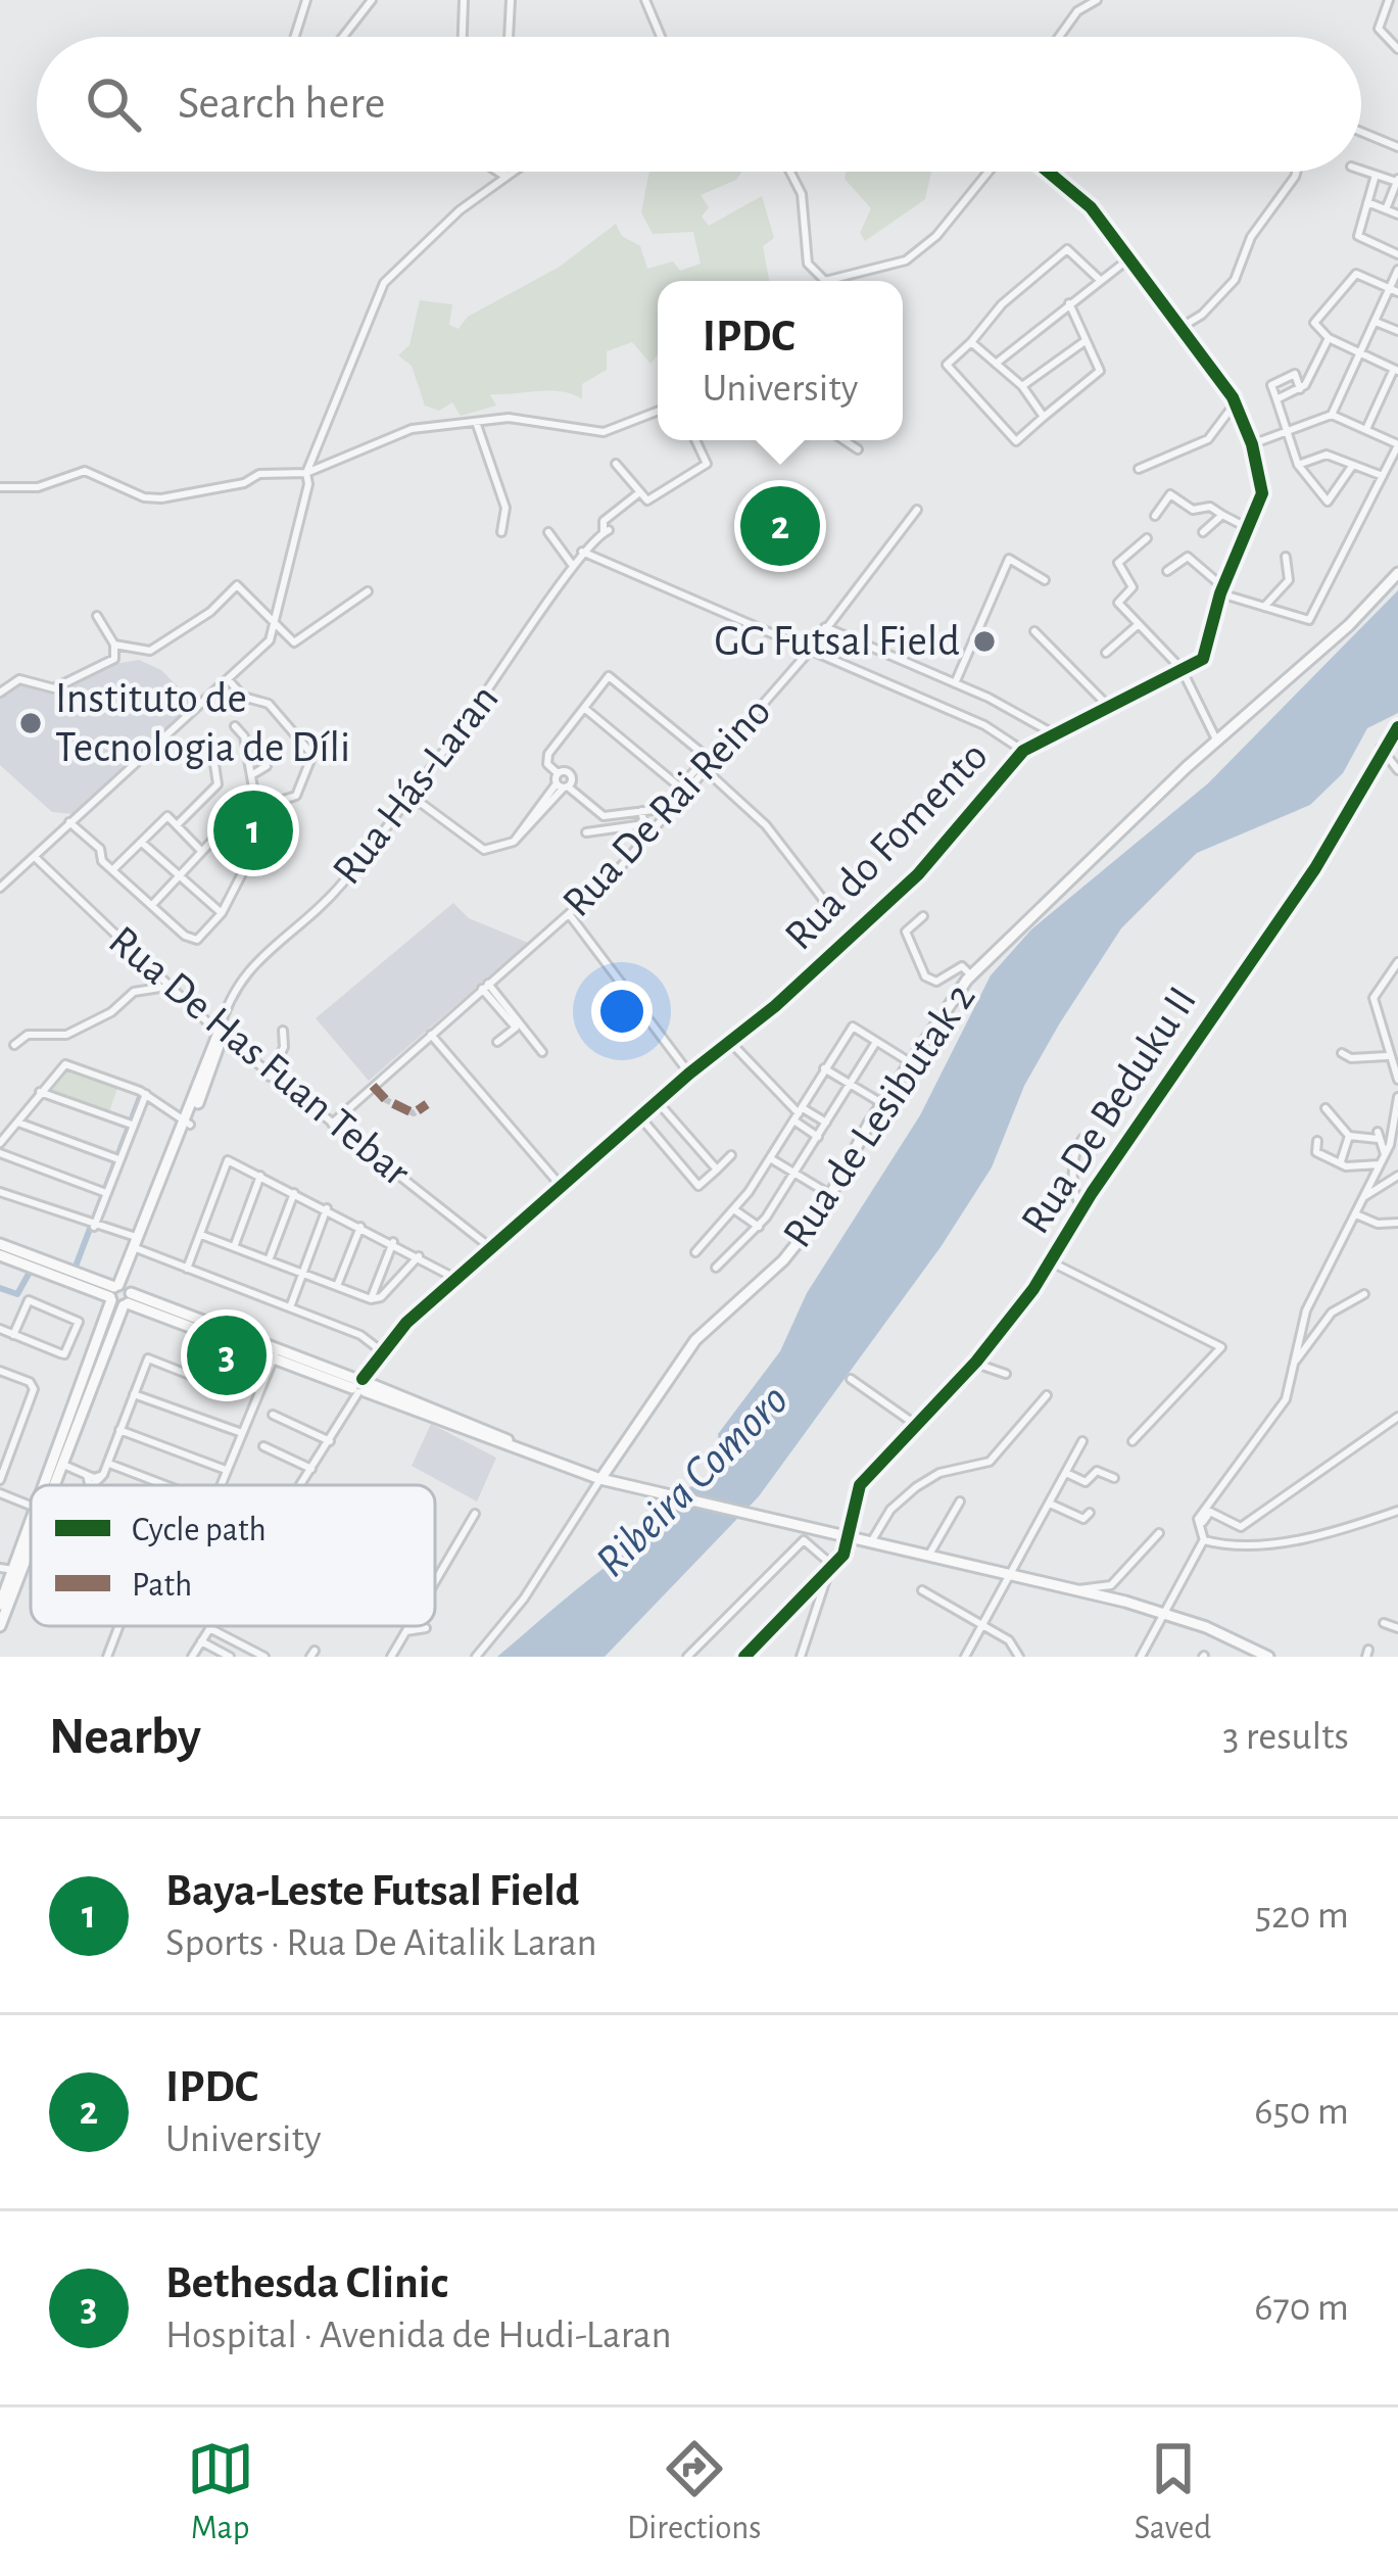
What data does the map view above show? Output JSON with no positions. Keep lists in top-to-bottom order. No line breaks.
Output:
{"streets":{"main road":["Rua Hás-Laran","Rua de Lesibutak 2"],"street":["Rua De Rai Reino","Rua do Fomento","Rua De Has Fuan Tebar","Rua De Beduku II"]},"crossings":[["Rua Hás-Laran","Rua De Has Fuan Tebar"],["Rua De Rai Reino","Rua De Has Fuan Tebar"],["Rua do Fomento","Rua De Has Fuan Tebar"]],"water":["Ribeira Comoro"],"places":["GG Futsal Field","Instituto de Tecnologia de Díli"],"legend":["Cycle path","Path"],"page":{"search":"Search here","popup":["IPDC","University"],"pins":["2","1","3"],"heading":["Nearby","3 results"],"list":[{"mark":"1","name":"Baya-Leste Futsal Field","note":"Sports · Rua De Aitalik Laran","value":"520 m"},{"mark":"2","name":"IPDC","note":"University","value":"650 m"},{"mark":"3","name":"Bethesda Clinic","note":"Hospital · Avenida de Hudi-Laran","value":"670 m"}],"nav":["Map","Directions","Saved"]}}
